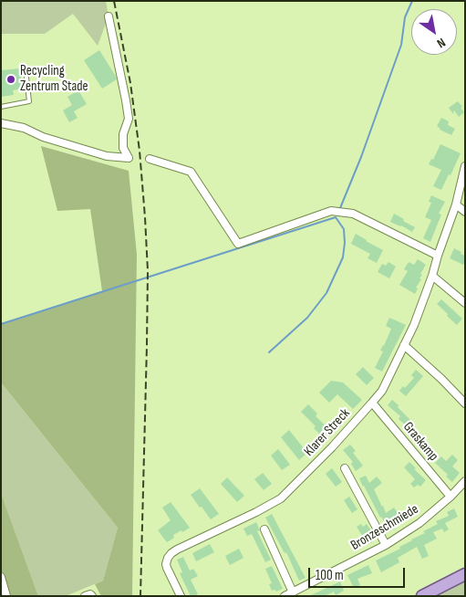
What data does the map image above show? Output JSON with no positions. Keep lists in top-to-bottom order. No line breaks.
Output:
{"streets":{"street":["Klarer Streck","Graskamp","Bronzeschmiede"]},"crossings":[["Klarer Streck","Graskamp"],["Graskamp","Bronzeschmiede"]],"places":["Recycling Zentrum Stade"],"scale_bar":"100 m","north":"bottom right"}
